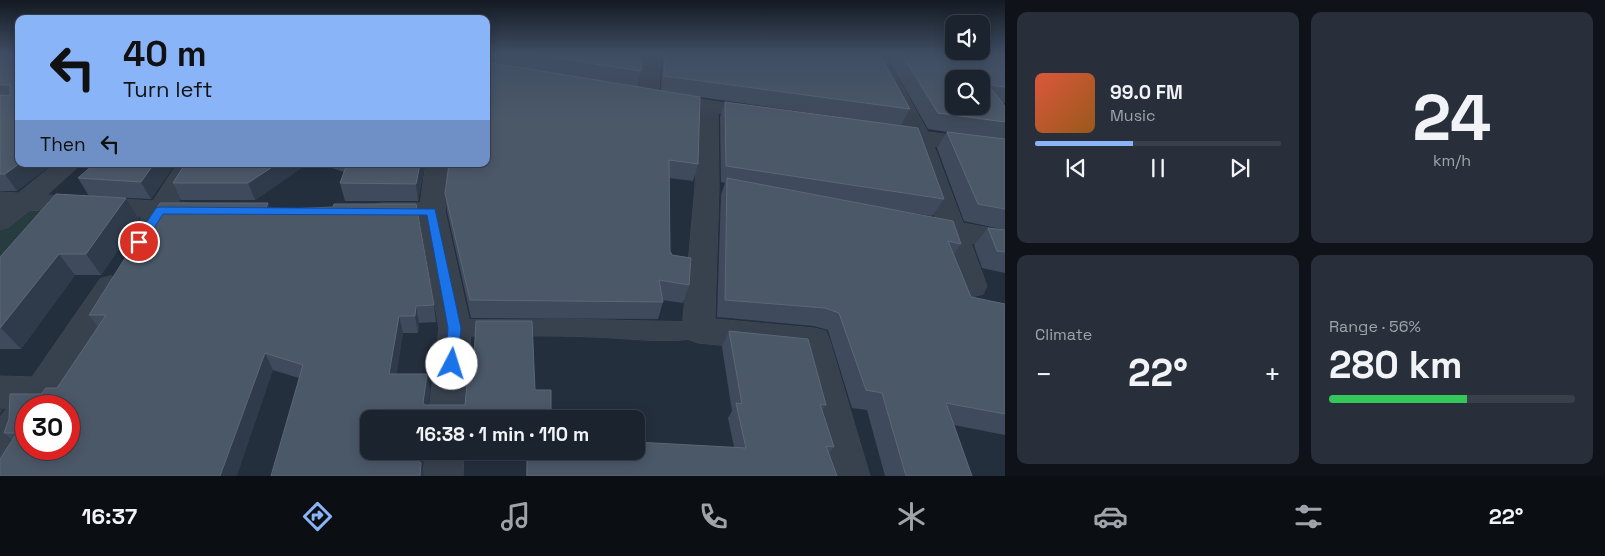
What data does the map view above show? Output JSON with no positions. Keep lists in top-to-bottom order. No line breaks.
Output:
{"page":{"tile":[["24","km/h"],"Climate",["Range · 56%","280 km"]],"turn":["40 m","Turn left"],"song":["99.0 FM","Music"],"then":"Then","heat":["−","22°","+"],"limit":"30","trip":"16:38 · 1 min · 110 m","tabs":["16:37","22°"]}}
